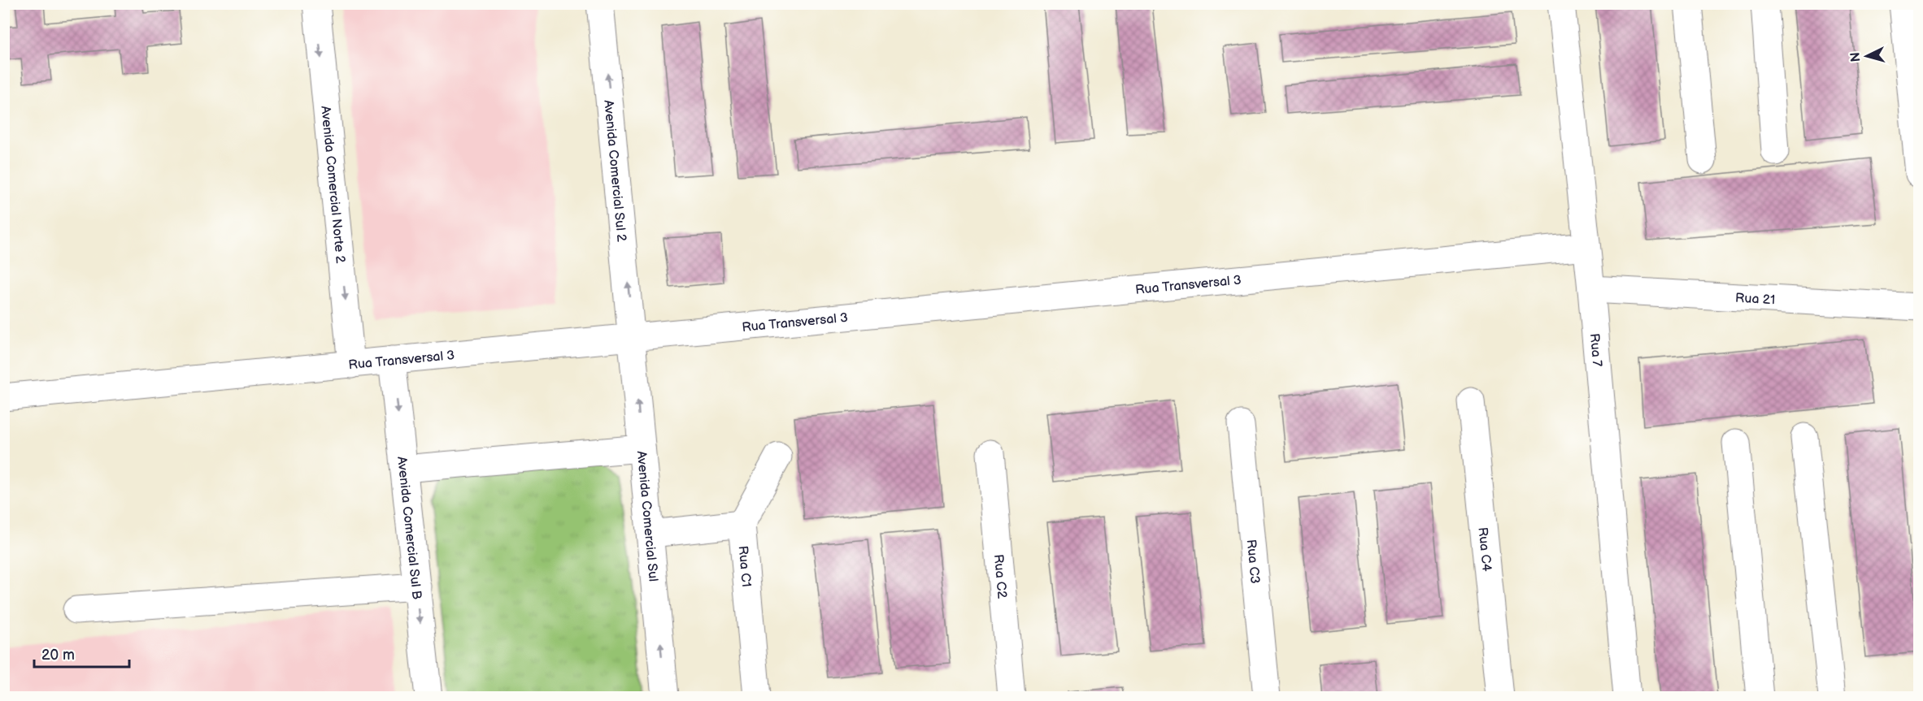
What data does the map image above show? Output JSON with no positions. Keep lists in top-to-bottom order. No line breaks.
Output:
{"streets":{"street":["Avenida Comercial Sul 2","Avenida Comercial Norte 2","Rua Transversal 3","Rua 21","Rua 7","Avenida Comercial Sul","Avenida Comercial Sul B","Rua C4","Rua C3","Rua C1","Rua C2"]},"crossings":[["Avenida Comercial Sul 2","Rua Transversal 3"],["Avenida Comercial Sul 2","Avenida Comercial Sul"],["Avenida Comercial Norte 2","Rua Transversal 3"],["Rua Transversal 3","Rua 7"],["Rua Transversal 3","Avenida Comercial Sul"],["Rua Transversal 3","Avenida Comercial Sul B"],["Rua 21","Rua 7"]],"one_way":["Avenida Comercial Sul 2","Avenida Comercial Norte 2","Avenida Comercial Sul","Avenida Comercial Sul B"],"scale_bar":"20 m","north":"left"}
